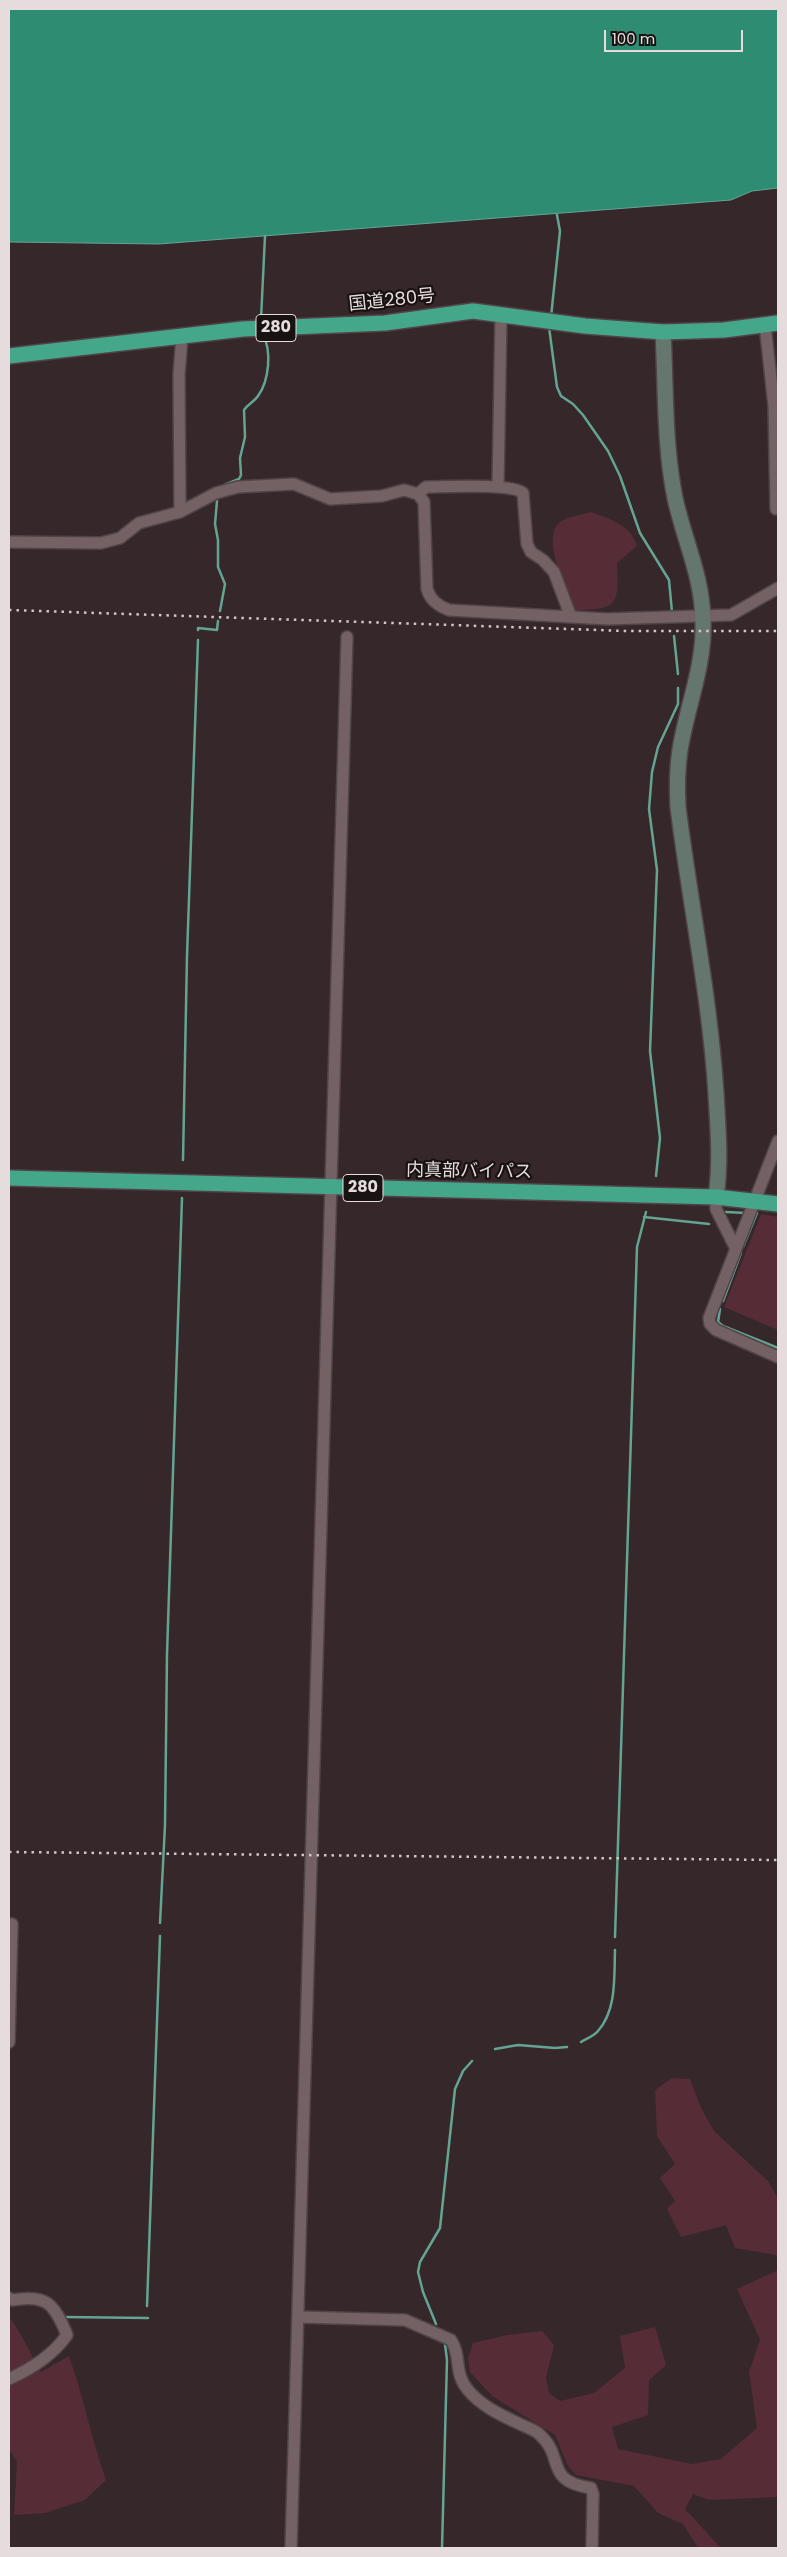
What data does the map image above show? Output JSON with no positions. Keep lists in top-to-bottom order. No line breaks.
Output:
{"streets":{"highway":["国道280号","280","内真部バイパス"]},"scale_bar":"100 m"}
